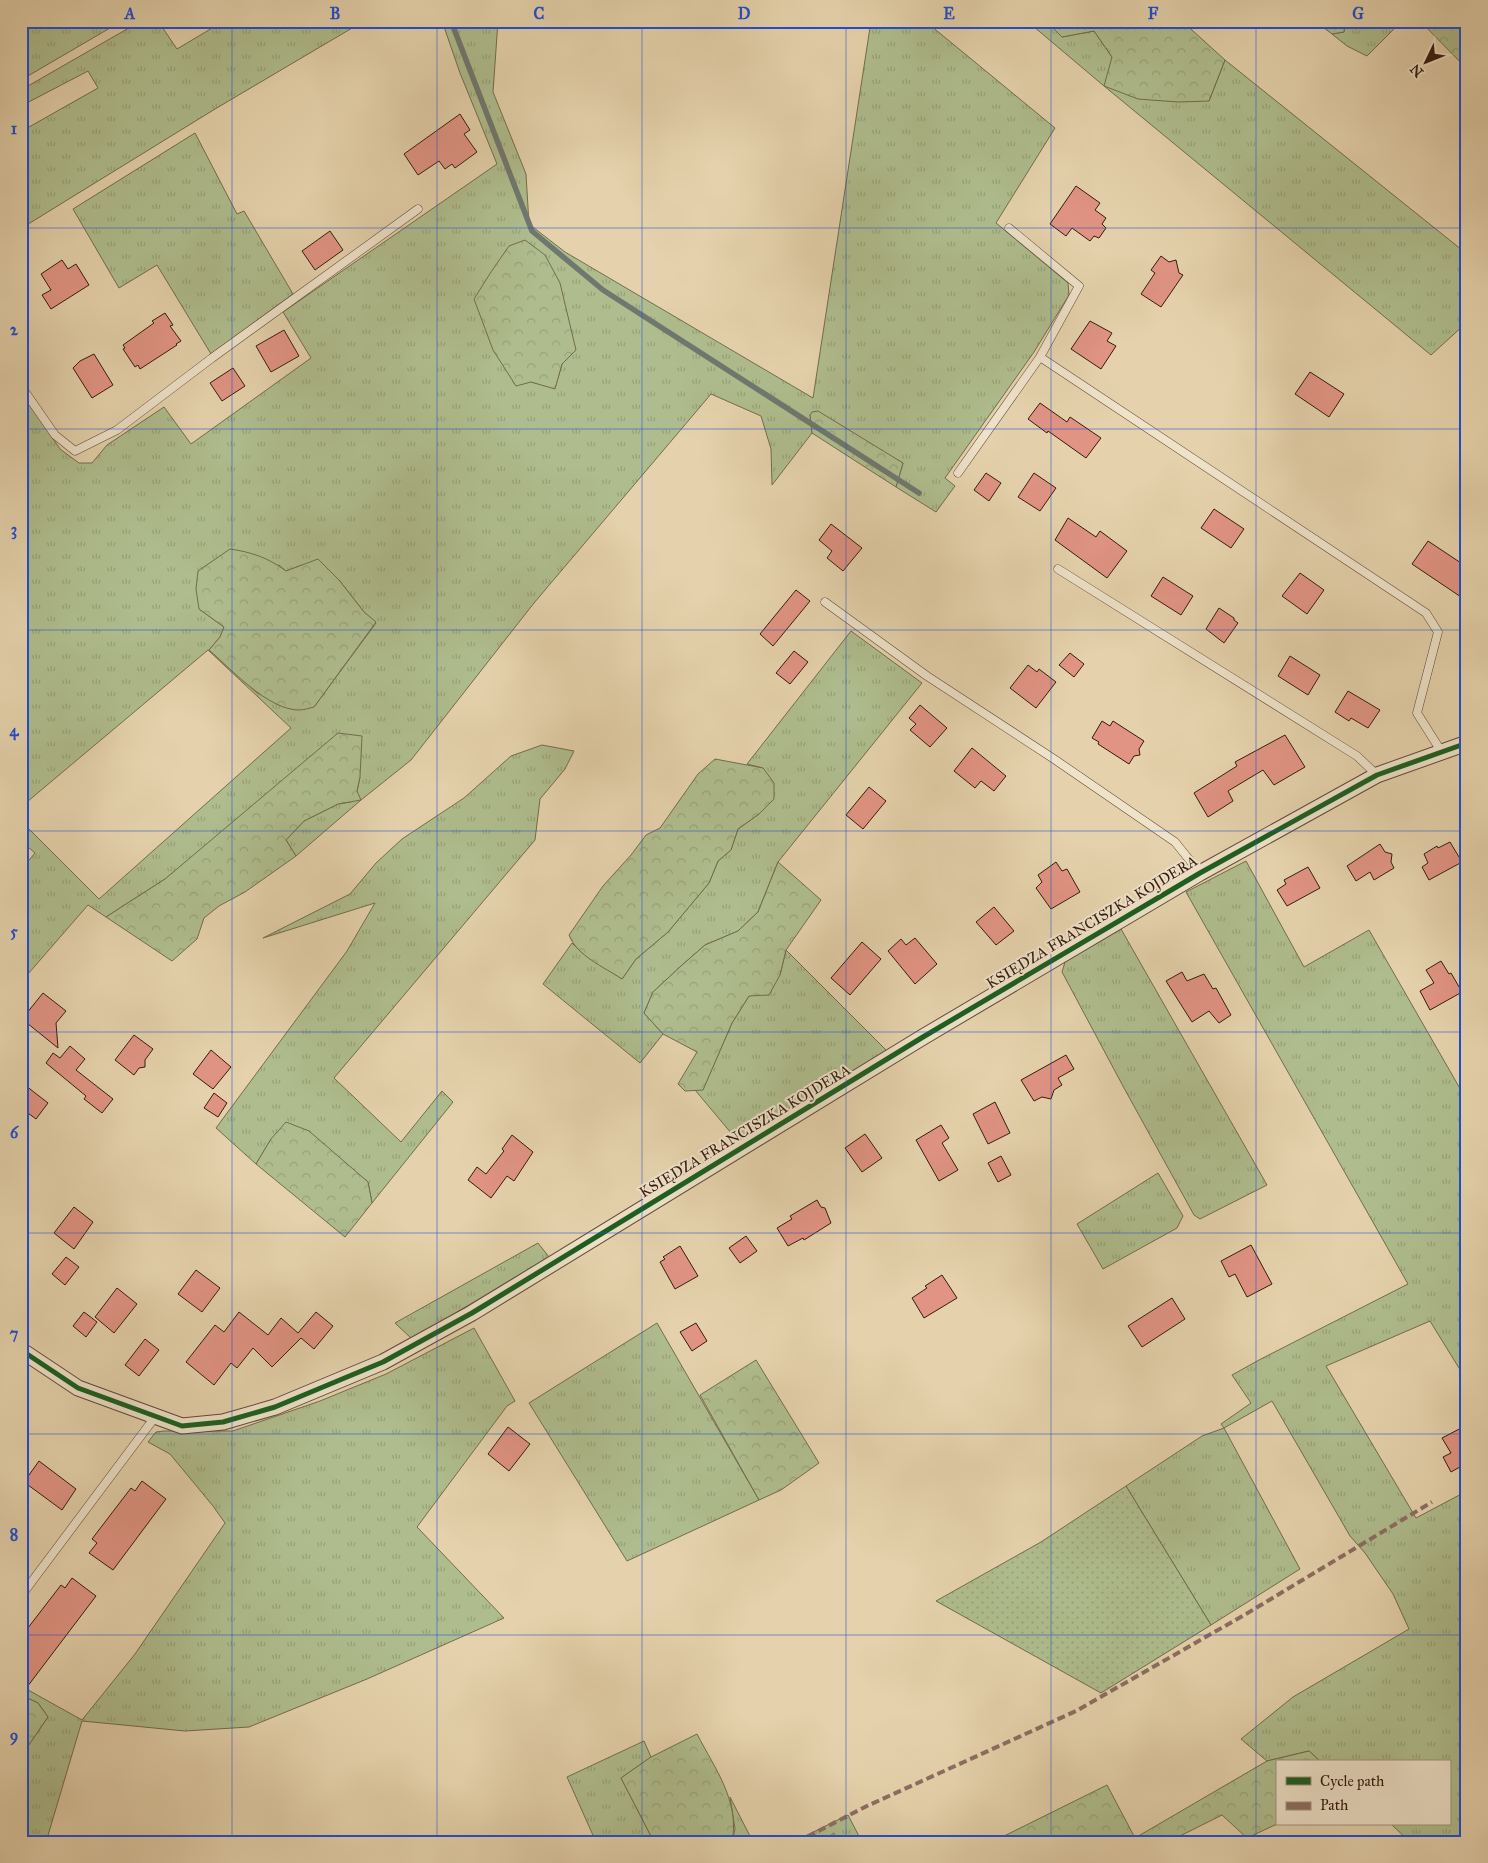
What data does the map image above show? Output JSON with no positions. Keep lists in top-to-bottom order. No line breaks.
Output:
{"streets":{"street":["KSIĘDZA FRANCISZKA KOJDERA"]},"legend":["Cycle path","Path"],"north":"bottom left","grid":{"columns":["A","B","C","D","E","F","G"],"rows":["1","2","3","4","5","6","7","8","9"]}}
